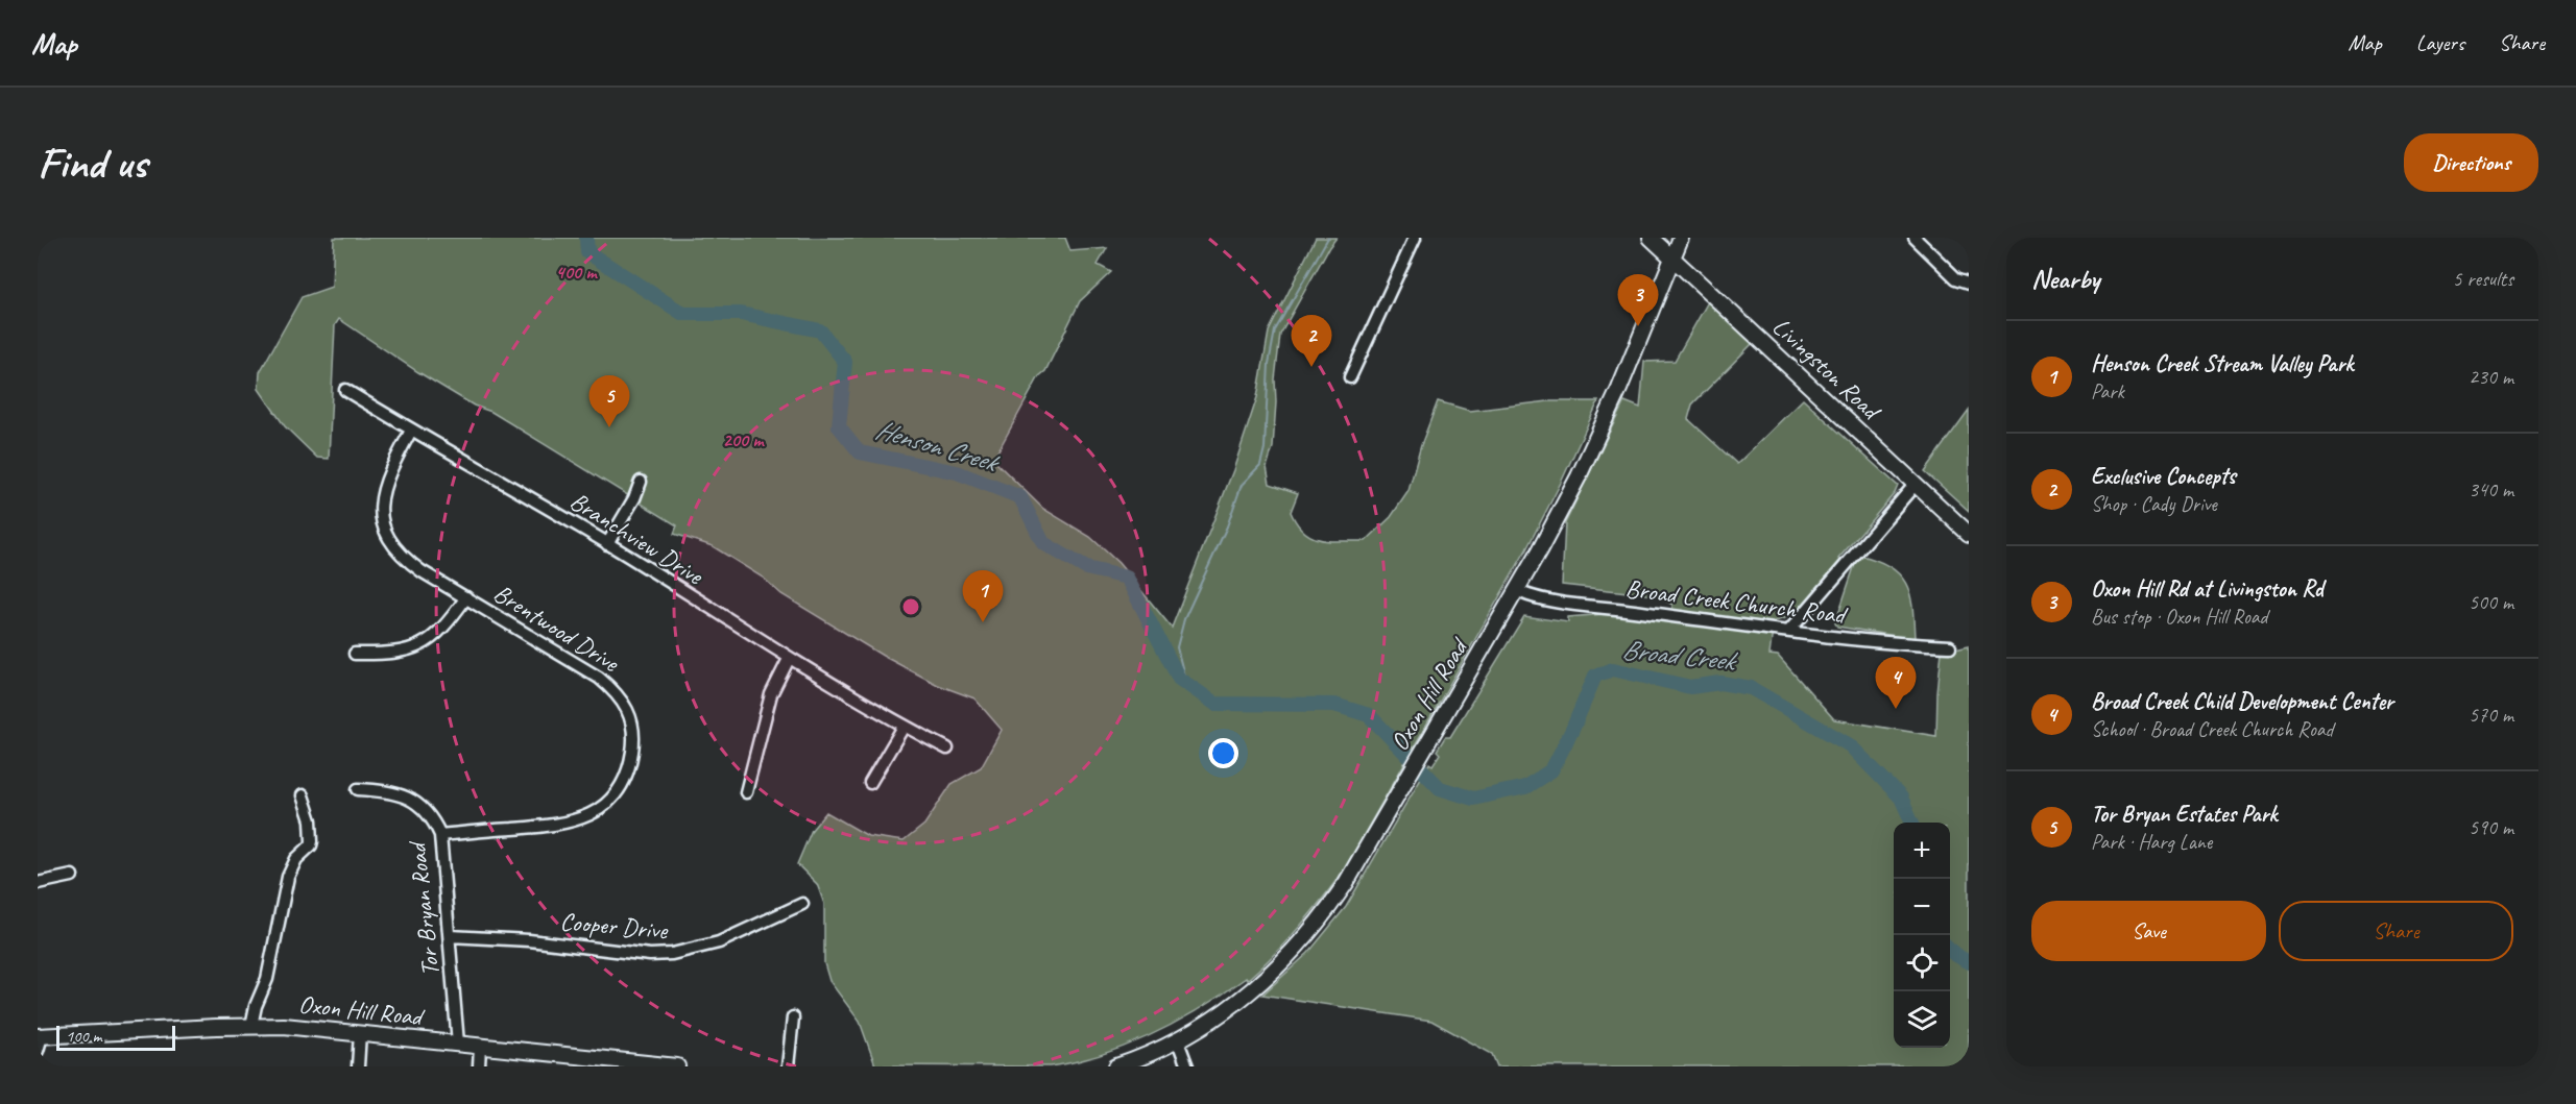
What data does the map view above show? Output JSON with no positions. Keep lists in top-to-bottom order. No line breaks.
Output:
{"streets":{"main road":["Livingston Road","Oxon Hill Road"],"street":["Branchview Drive","Broad Creek Church Road","Brentwood Drive","Tor Bryan Road","Cooper Drive"]},"crossings":[["Livingston Road","Oxon Hill Road"],["Branchview Drive","Brentwood Drive"],["Broad Creek Church Road","Oxon Hill Road"],["Brentwood Drive","Tor Bryan Road"],["Oxon Hill Road","Tor Bryan Road"],["Tor Bryan Road","Cooper Drive"]],"water":["Henson Creek","Broad Creek"],"scale_bar":"100 m","page":{"header":"Map","nav":["Map","Layers","Share"],"buttons":["Directions",["Save","Share"]],"title":"Find us","heading":["Nearby","5 results"],"pins":["3","2","5","1","4"],"list":[{"mark":"1","name":"Henson Creek Stream Valley Park","note":"Park","value":"230 m"},{"mark":"2","name":"Exclusive Concepts","note":"Shop · Cady Drive","value":"340 m"},{"mark":"3","name":"Oxon Hill Rd at Livingston Rd","note":"Bus stop · Oxon Hill Road","value":"500 m"},{"mark":"4","name":"Broad Creek Child Development Center","note":"School · Broad Creek Church Road","value":"570 m"},{"mark":"5","name":"Tor Bryan Estates Park","note":"Park · Harg Lane","value":"590 m"}],"map_buttons":["+","−"],"scale":"100 m"},"rings":["400 m","200 m"]}
